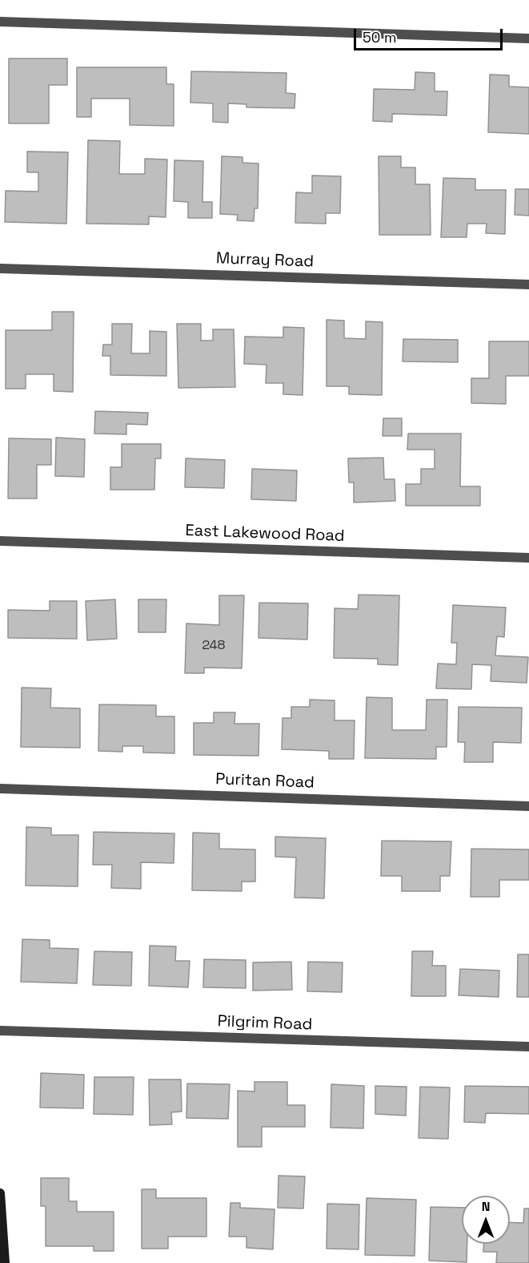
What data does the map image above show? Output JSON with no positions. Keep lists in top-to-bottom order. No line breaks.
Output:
{"streets":{"street":["Murray Road","East Lakewood Road","Puritan Road","Pilgrim Road"]},"house_numbers":["248"],"scale_bar":"50 m","north":"top"}
